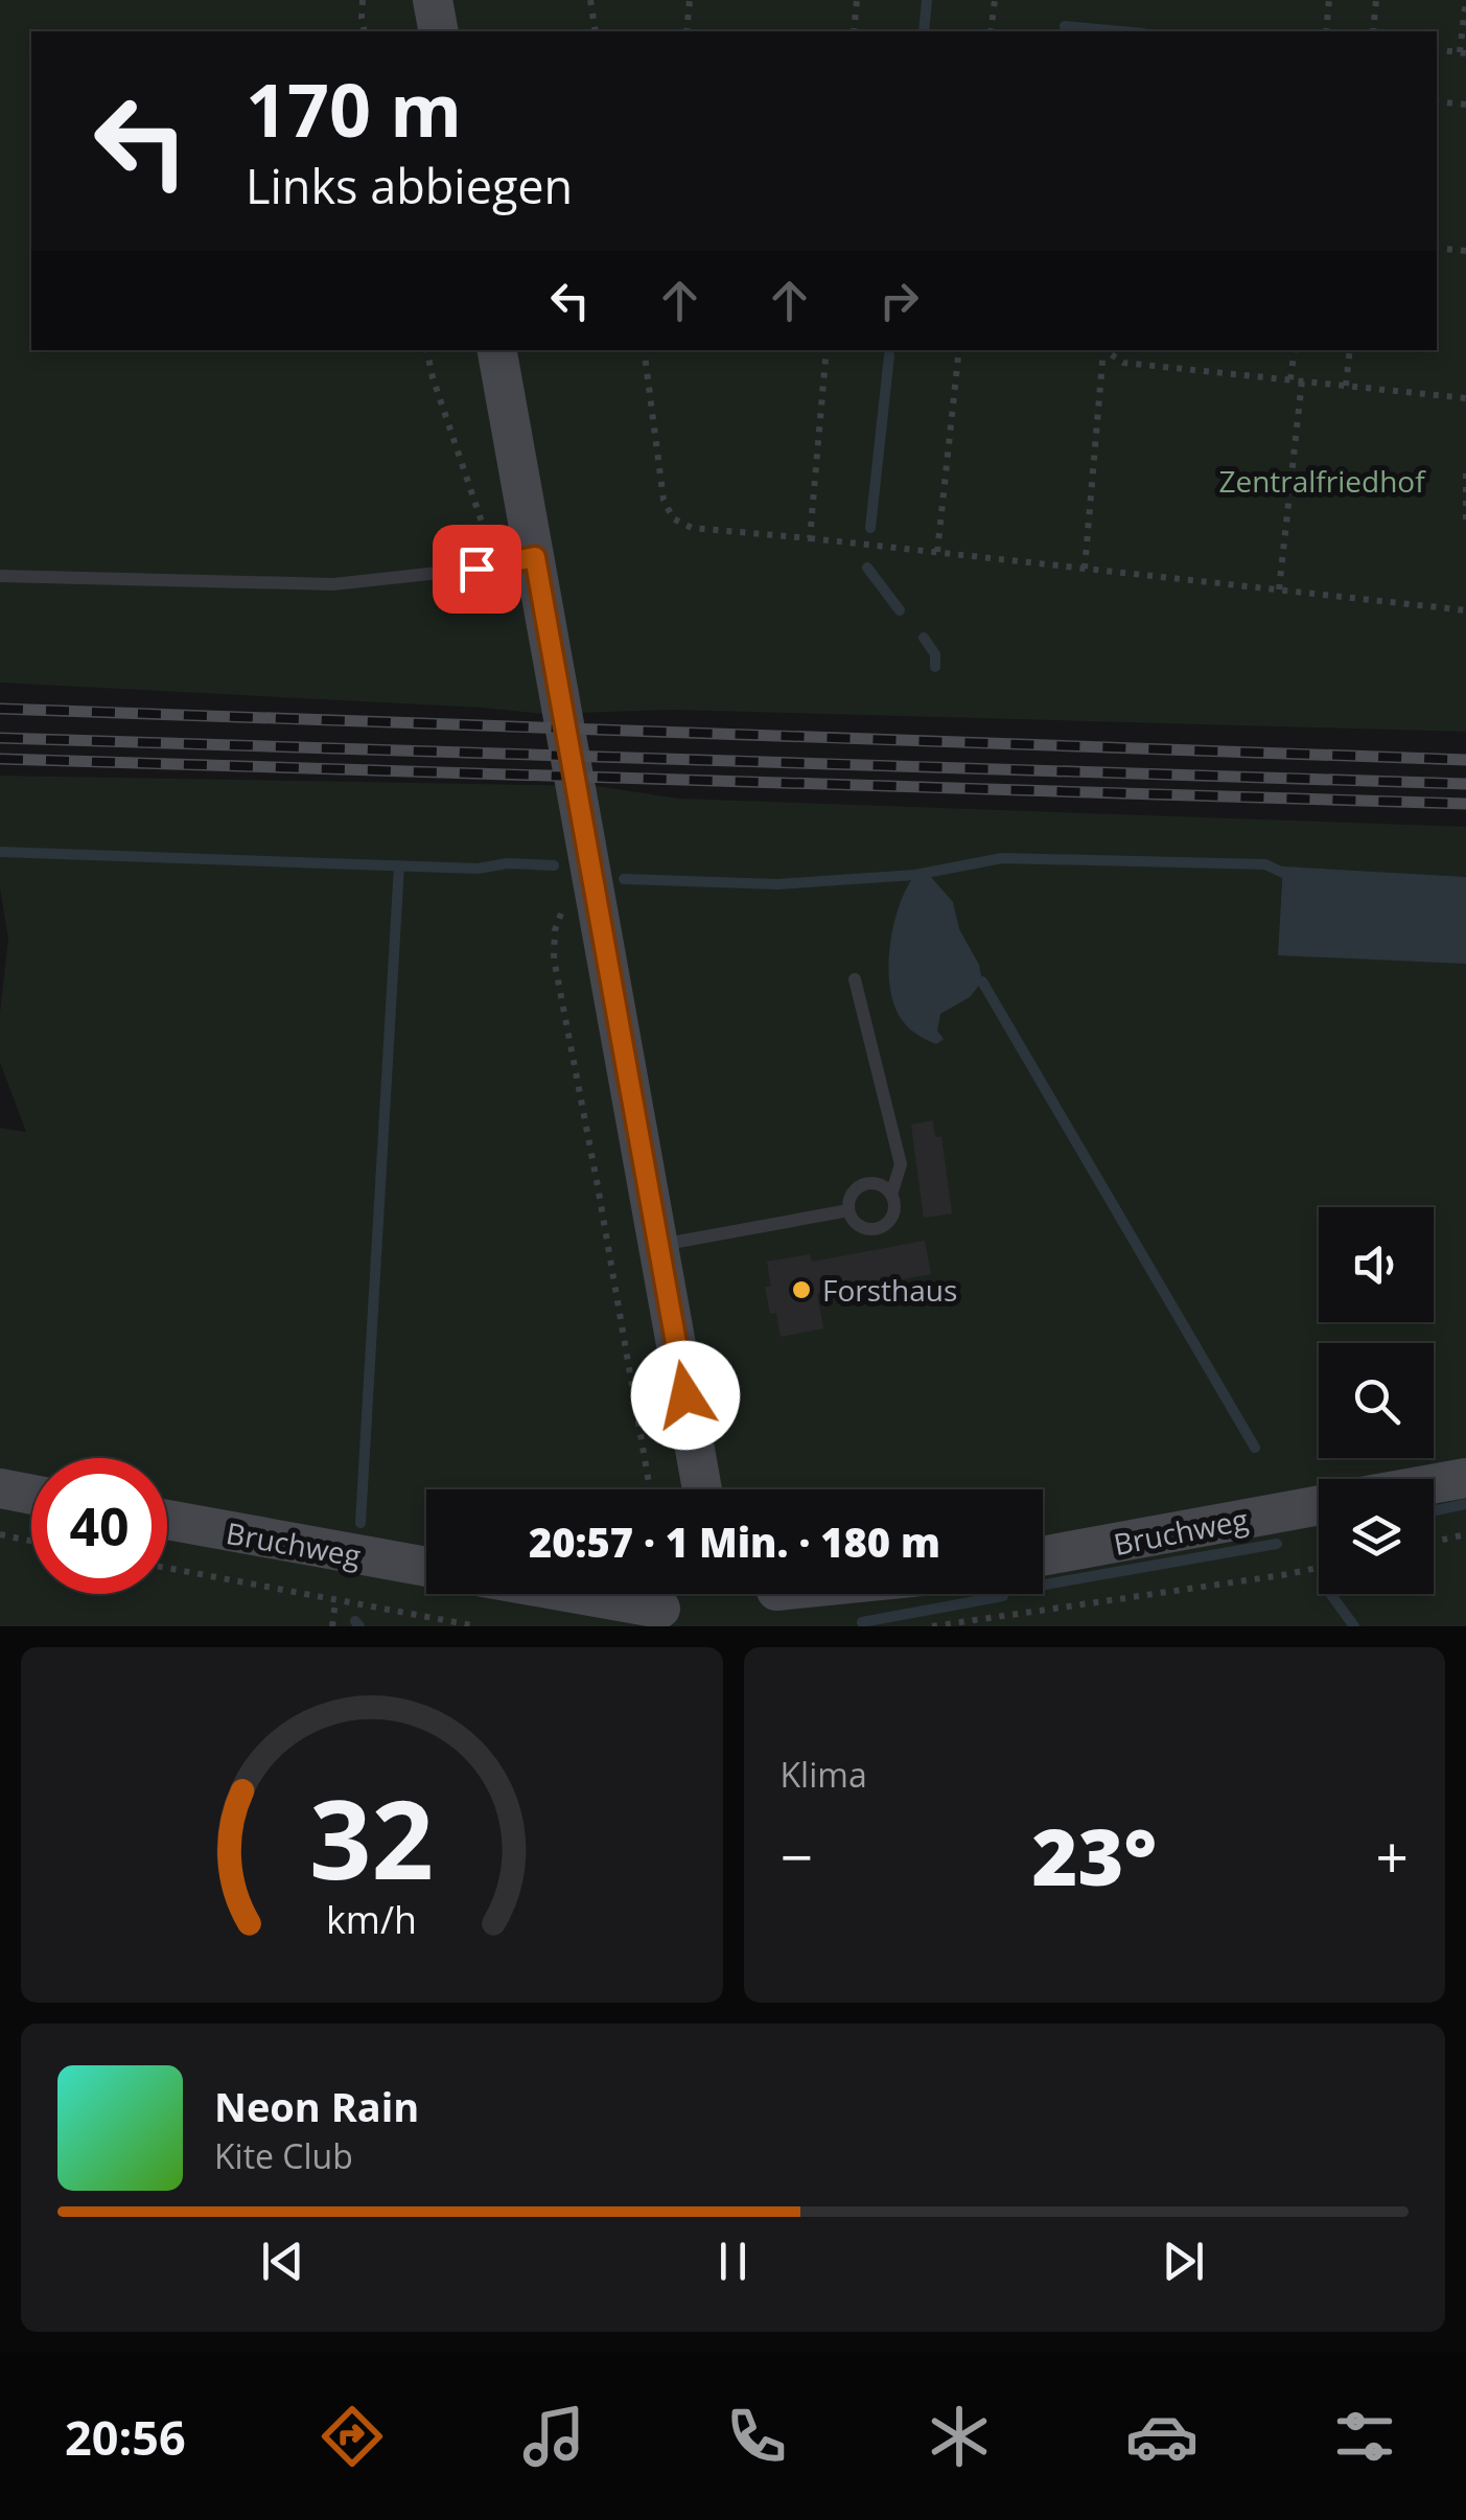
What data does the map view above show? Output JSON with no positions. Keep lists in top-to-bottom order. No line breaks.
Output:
{"streets":{"street":["Bruchweg"]},"parks":["Zentralfriedhof"],"places":["Forsthaus"],"page":{"turn":["170 m","Links abbiegen"],"limit":"40","trip":"20:57 · 1 Min. · 180 m","tile":"Klima","heat":["−","23°","+"],"song":["Neon Rain","Kite Club"],"tabs":"20:56","gauge":["32","km/h"]}}
